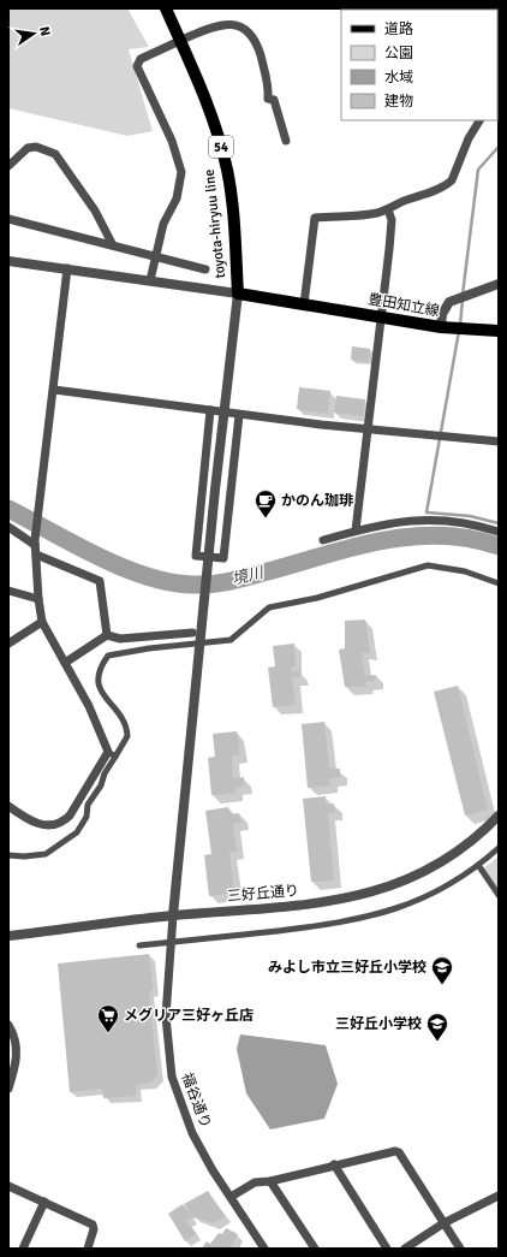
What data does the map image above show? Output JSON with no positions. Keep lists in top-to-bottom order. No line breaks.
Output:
{"streets":{"main road":["54","toyota-hiryuu line","豊田知立線"],"street":["三好丘通り","福谷通り"]},"crossings":[["toyota-hiryuu line","豊田知立線"],["三好丘通り","福谷通り"]],"water":["境川"],"places":{"cafe":["かのん珈琲"],"school or university":["みよし市立三好丘小学校","三好丘小学校"],"supermarket":["メグリア三好ヶ丘店"]},"legend":["道路","公園","水域","建物"],"north":"right"}
